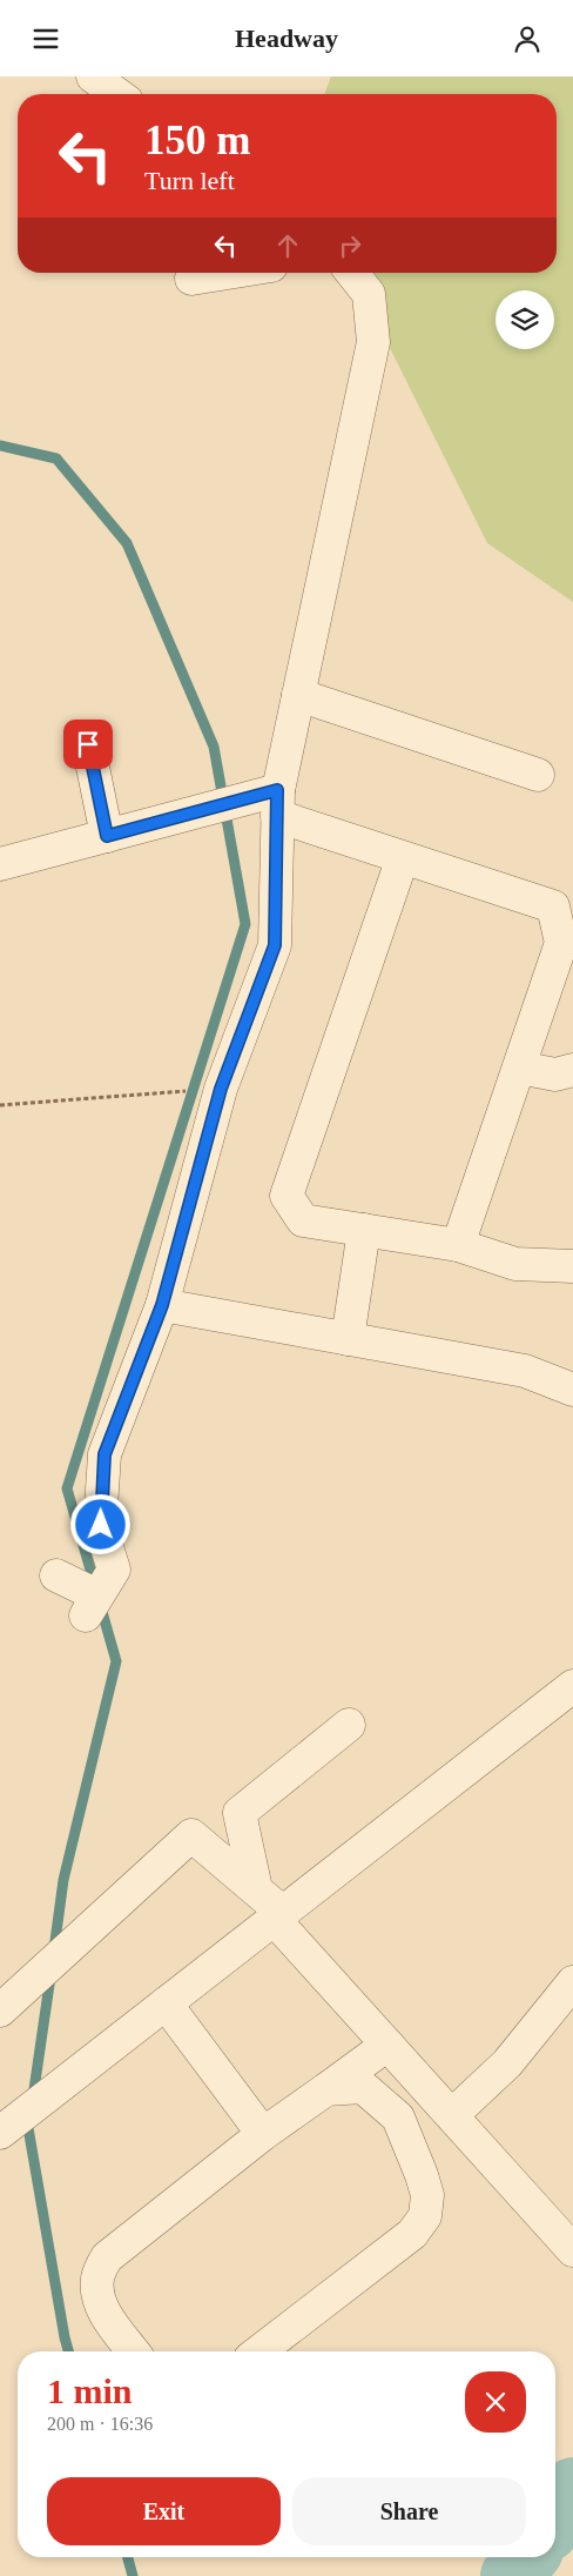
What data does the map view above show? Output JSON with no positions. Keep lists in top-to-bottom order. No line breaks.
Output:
{"page":{"header":"Headway","turn":["150 m","Turn left"],"heading":["1 min","200 m · 16:36"],"buttons":["Exit","Share"]}}
